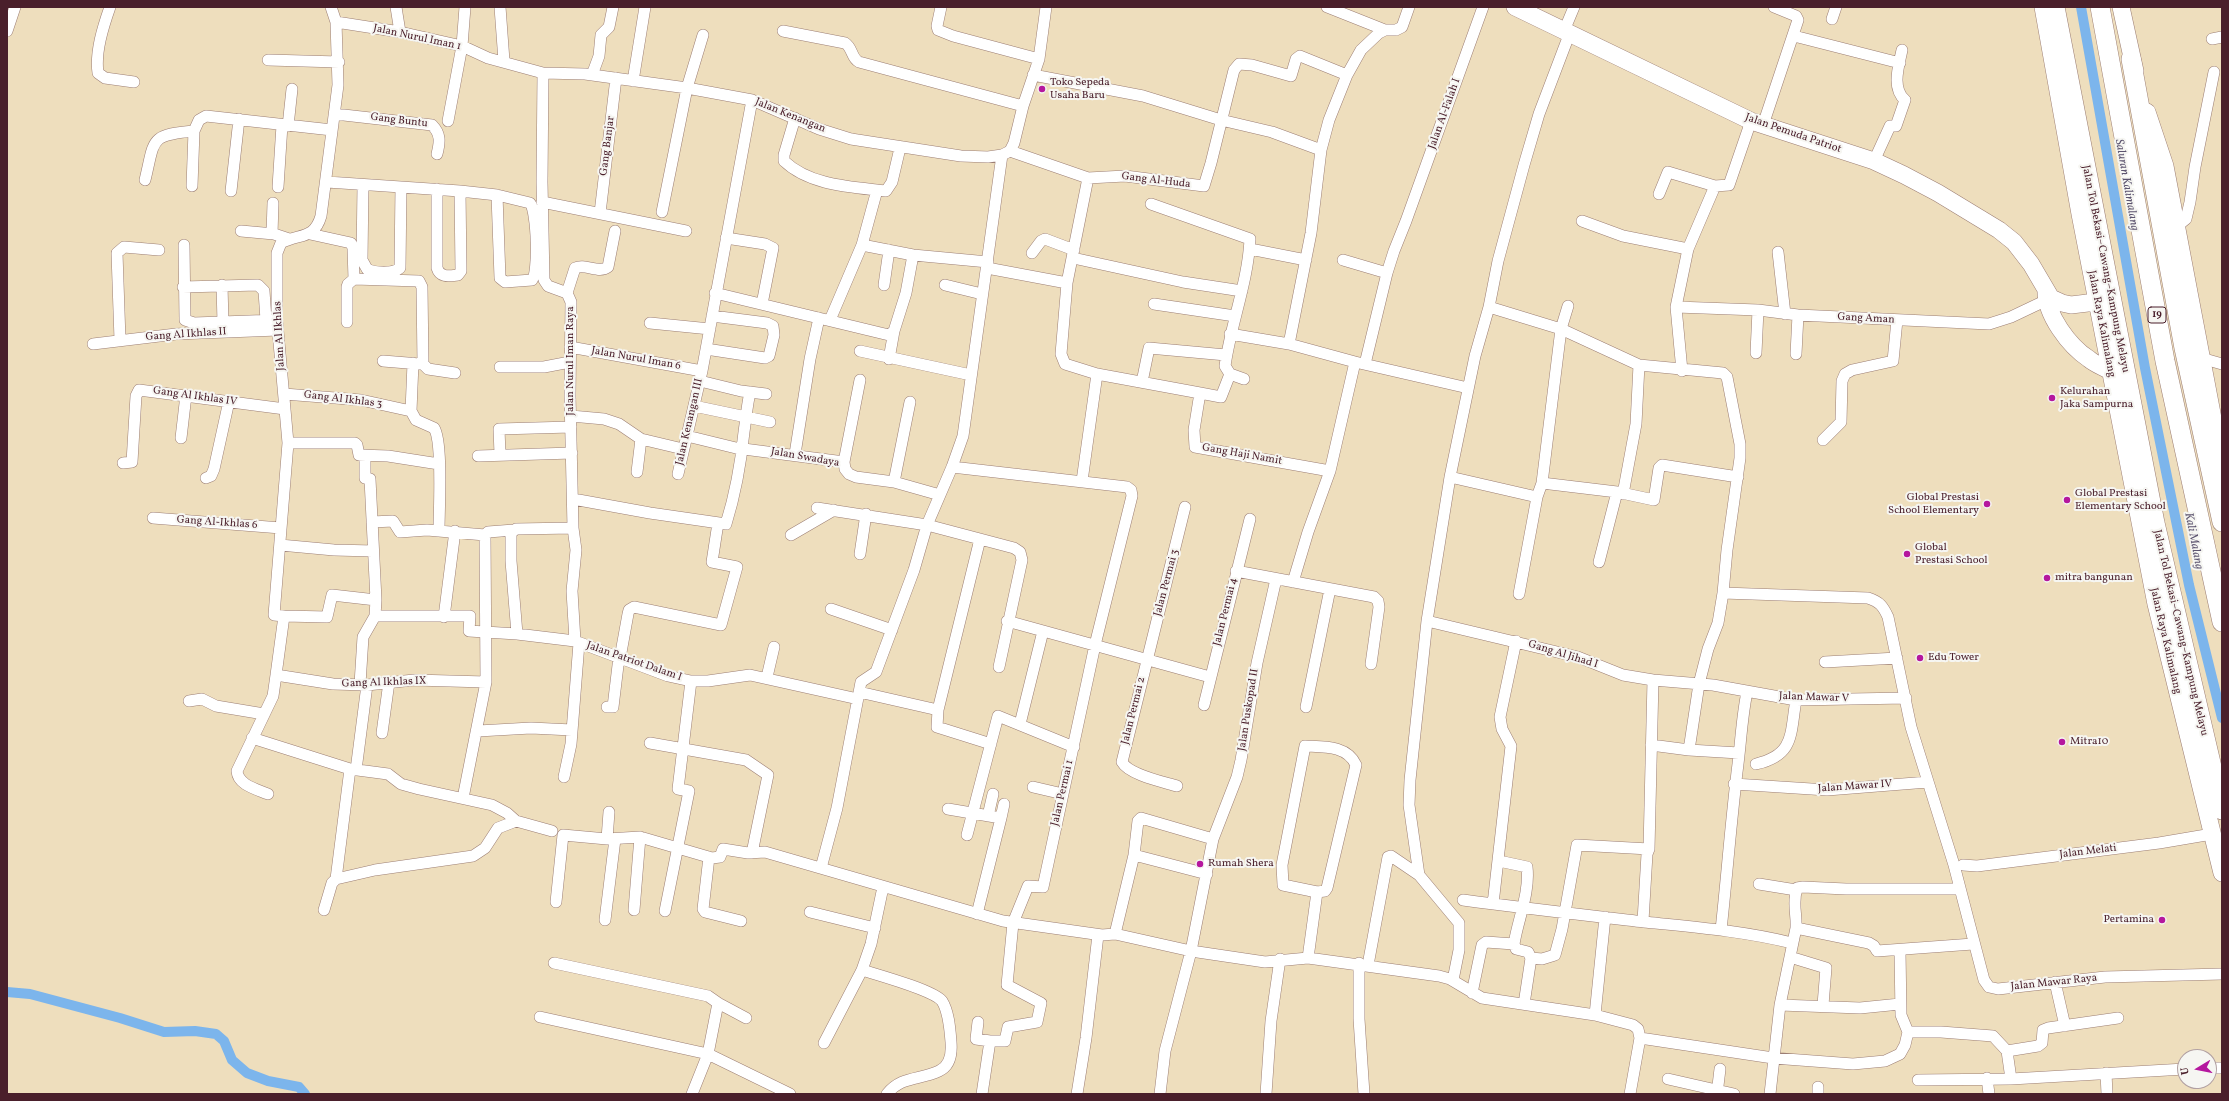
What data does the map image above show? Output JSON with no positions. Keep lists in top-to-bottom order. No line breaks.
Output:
{"streets":{"highway":["Jalan Tol Bekasi–Cawang–Kampung Melayu","19"],"main road":["Jalan Pemuda Patriot","Jalan Raya Kalimalang"],"street":["Jalan Nurul Iman 1","Jalan Al-Falah I","Jalan Kenangan","Gang Buntu","Gang Banjar","Gang Al-Huda","Gang Aman","Gang Al Ikhlas II","Jalan Al Ikhlas","Jalan Nurul Iman 6","Jalan Nurul Iman Raya","Gang Al Ikhlas IV","Gang Al Ikhlas 3","Jalan Kenangan III","Gang Haji Namit","Jalan Swadaya","Gang Al-Ikhlas 6","Jalan Permai 3","Jalan Permai 4","Gang Al Jihad I","Jalan Patriot Dalam I","Gang Al Ikhlas IX","Jalan Mawar V","Jalan Puskopad II","Jalan Permai 2","Jalan Mawar IV","Jalan Permai 1","Jalan Melati","Jalan Mawar Raya"]},"crossings":[["Jalan Nurul Iman 1","Jalan Kenangan"],["Jalan Nurul Iman 1","Jalan Nurul Iman Raya"],["Jalan Al-Falah I","Gang Haji Namit"],["Jalan Kenangan","Gang Banjar"],["Jalan Kenangan","Jalan Nurul Iman Raya"],["Jalan Kenangan","Jalan Kenangan III"],["Jalan Pemuda Patriot","Gang Aman"],["Jalan Pemuda Patriot","Jalan Raya Kalimalang"],["Jalan Tol Bekasi–Cawang–Kampung Melayu","Jalan Raya Kalimalang"],["Jalan Tol Bekasi–Cawang–Kampung Melayu","Jalan Melati"],["Jalan Raya Kalimalang","Jalan Melati"],["Gang Al Ikhlas II","Jalan Al Ikhlas"],["Jalan Al Ikhlas","Gang Al Ikhlas IV"],["Jalan Al Ikhlas","Gang Al Ikhlas 3"],["Jalan Al Ikhlas","Gang Al-Ikhlas 6"],["Jalan Nurul Iman 6","Jalan Nurul Iman Raya"],["Jalan Nurul Iman 6","Jalan Kenangan III"],["Jalan Nurul Iman Raya","Jalan Patriot Dalam I"],["Jalan Kenangan III","Jalan Swadaya"],["Jalan Permai 3","Jalan Permai 2"],["Gang Al Jihad I","Jalan Mawar V"],["Jalan Mawar V","Jalan Mawar Raya"],["Jalan Mawar IV","Jalan Mawar Raya"]],"water":["Saluran Kalimalang","Kali Malang"],"places":["Toko Sepeda Usaha Baru","Kelurahan Jaka Sampurna","Global Prestasi Elementary School","Global Prestasi School Elementary","Global Prestasi School","mitra bangunan","Edu Tower","Mitra10","Rumah Shera","Pertamina"],"north":"left"}
